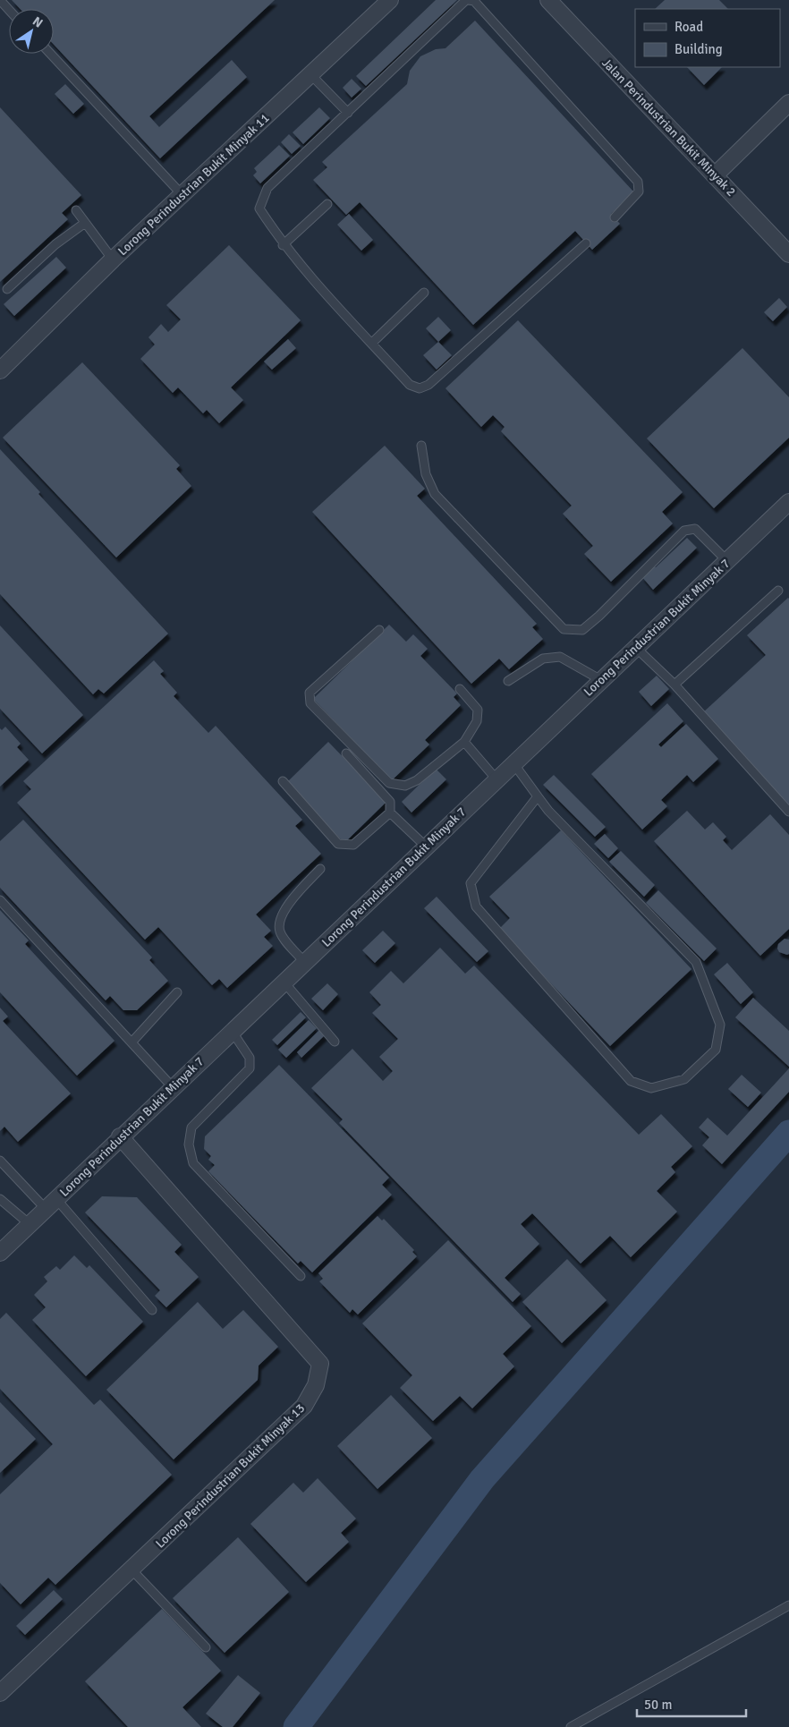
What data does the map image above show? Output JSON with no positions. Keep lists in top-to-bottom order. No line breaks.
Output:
{"streets":{"street":["Jalan Perindustrian Bukit Minyak 2","Lorong Perindustrian Bukit Minyak 11","Lorong Perindustrian Bukit Minyak 7","Lorong Perindustrian Bukit Minyak 13"]},"crossings":[["Lorong Perindustrian Bukit Minyak 7","Lorong Perindustrian Bukit Minyak 13"]],"legend":["Road","Building"],"scale_bar":"50 m","north":"top right"}
